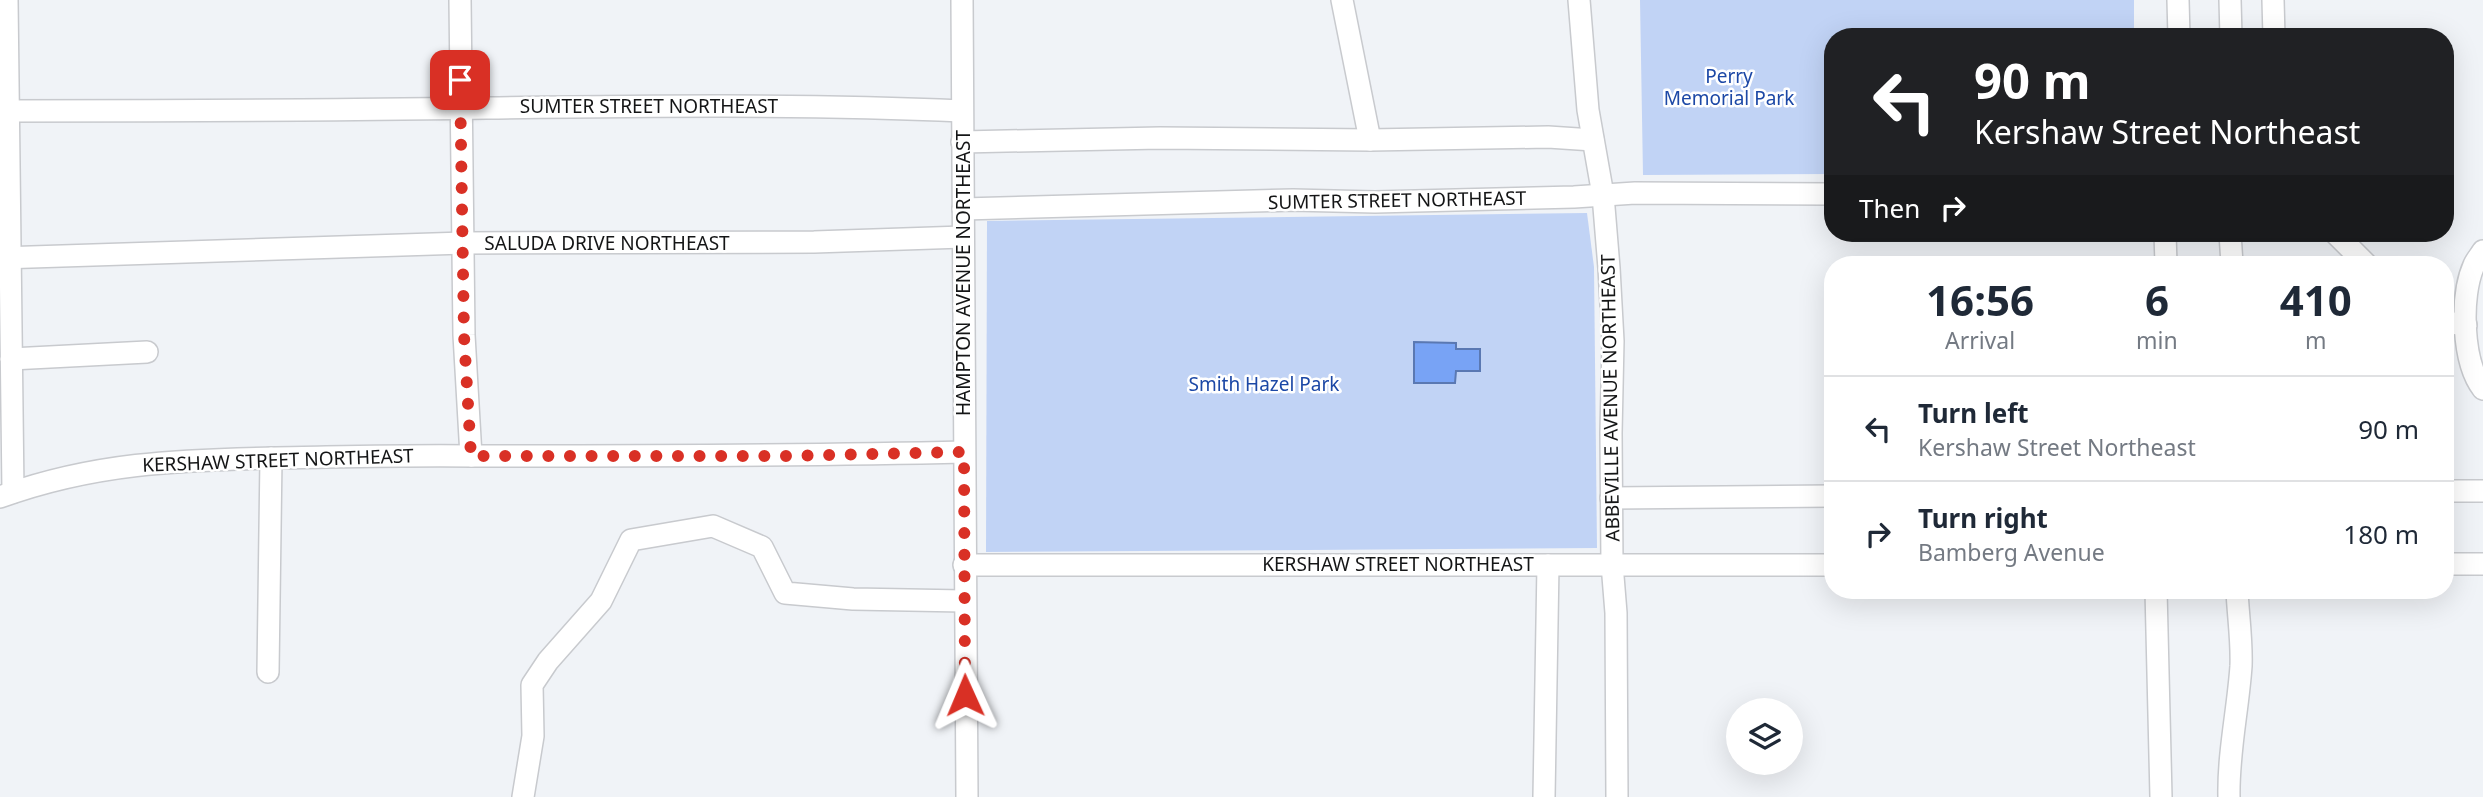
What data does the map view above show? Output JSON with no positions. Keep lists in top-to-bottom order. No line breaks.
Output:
{"streets":{"street":["SUMTER STREET NORTHEAST","SALUDA DRIVE NORTHEAST","HAMPTON AVENUE NORTHEAST","ABBEVILLE AVENUE NORTHEAST","KERSHAW STREET NORTHEAST"]},"crossings":[["SUMTER STREET NORTHEAST","HAMPTON AVENUE NORTHEAST"],["SUMTER STREET NORTHEAST","ABBEVILLE AVENUE NORTHEAST"],["SALUDA DRIVE NORTHEAST","HAMPTON AVENUE NORTHEAST"],["HAMPTON AVENUE NORTHEAST","KERSHAW STREET NORTHEAST"],["ABBEVILLE AVENUE NORTHEAST","KERSHAW STREET NORTHEAST"]],"parks":["Perry Memorial Park","Smith Hazel Park"],"page":{"turn":["90 m","Kershaw Street Northeast"],"then":"Then","eta":["16:56","Arrival","6","min","410","m"],"list":[{"name":"Turn left","note":"Kershaw Street Northeast","value":"90 m"},{"name":"Turn right","note":"Bamberg Avenue","value":"180 m"}]}}
